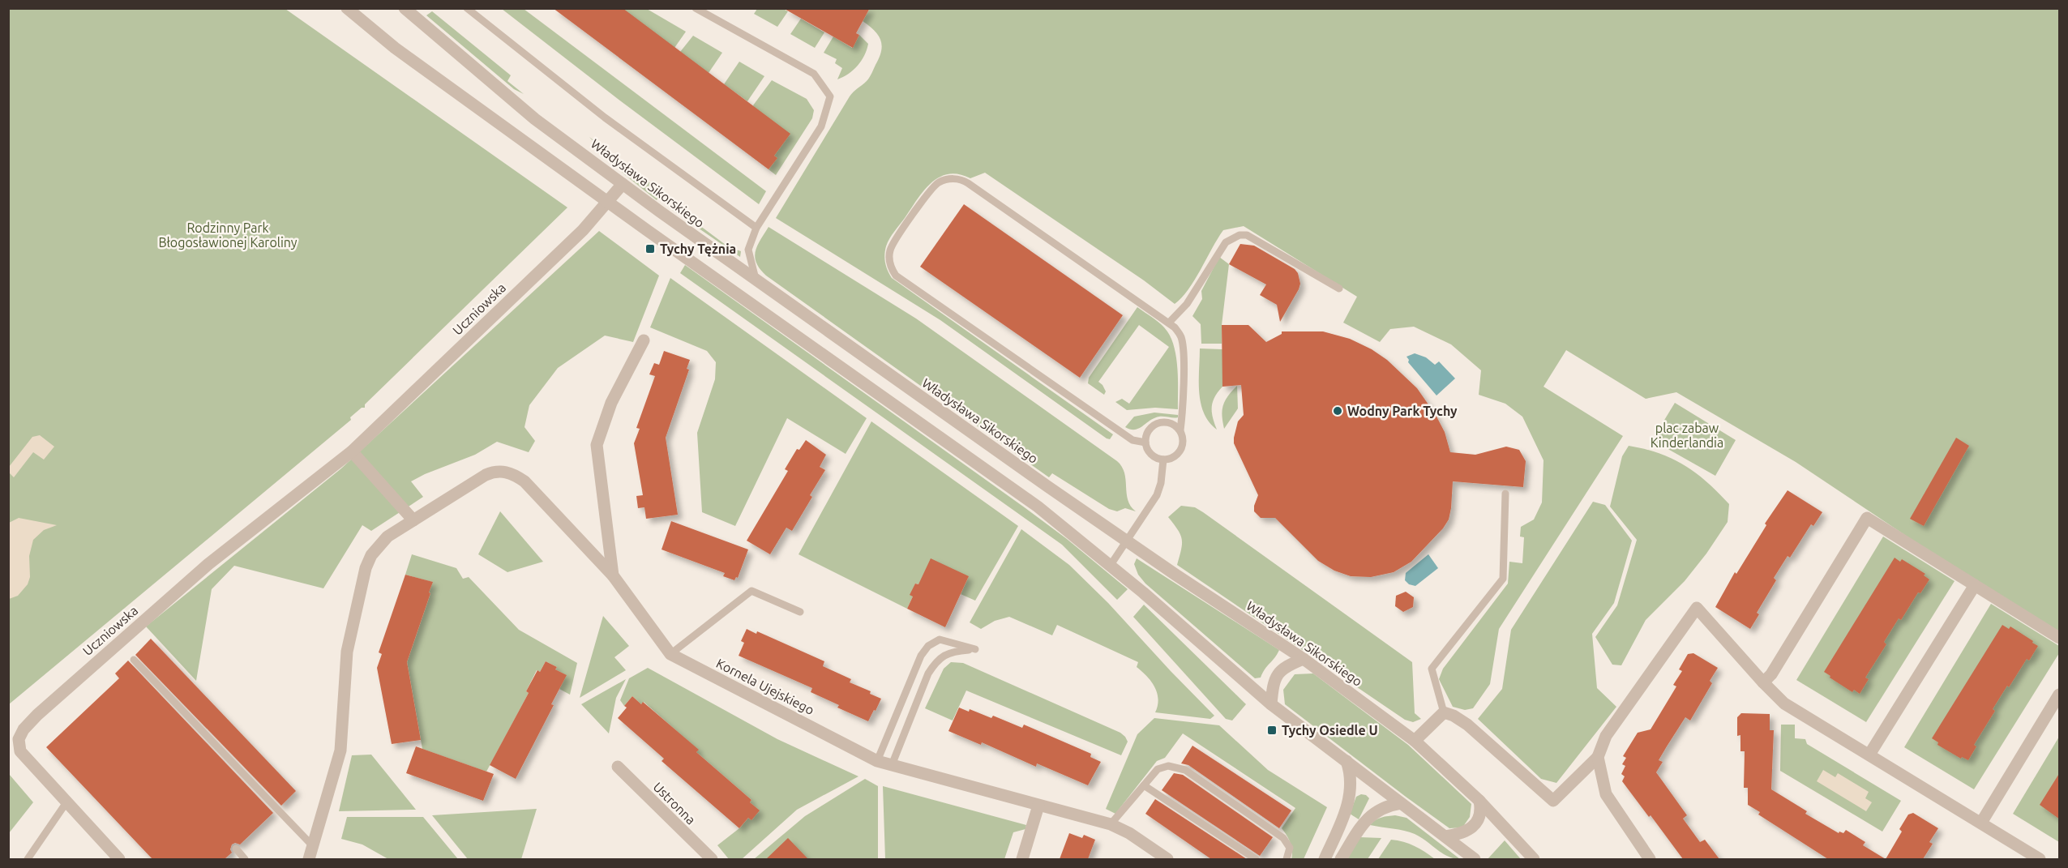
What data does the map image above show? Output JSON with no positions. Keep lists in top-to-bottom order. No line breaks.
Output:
{"streets":{"street":["Władysława Sikorskiego","Uczniowska","Kornela Ujejskiego","Ustronna"]},"crossings":[["Władysława Sikorskiego","Uczniowska"]],"parks":["Rodzinny Park Błogosławionej Karoliny","plac zabaw Kinderlandia"],"places":{"transit":["Tychy Tężnia","Tychy Osiedle U"],"other":["Wodny Park Tychy"]}}
